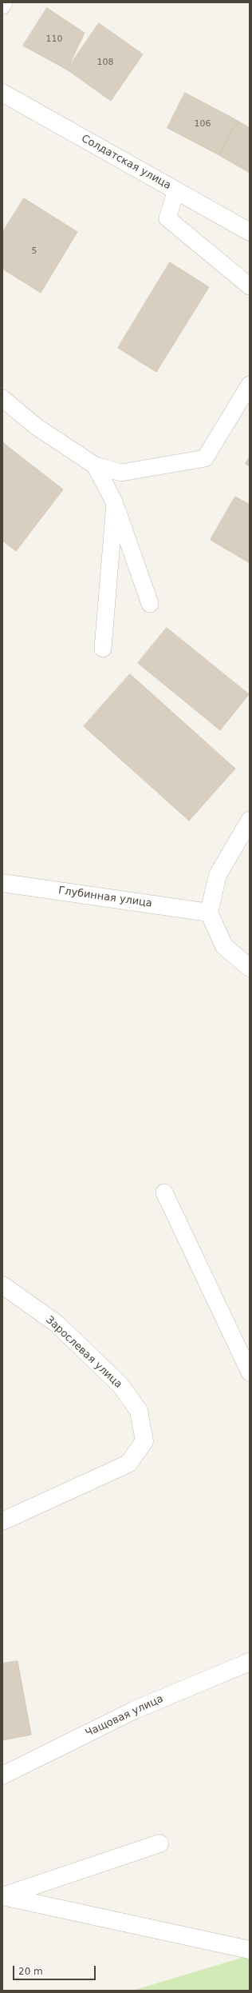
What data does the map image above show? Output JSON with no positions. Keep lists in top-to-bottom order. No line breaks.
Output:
{"streets":{"street":["Солдатская улица","Глубинная улица","Зарослевая улица","Чащовая улица"]},"house_numbers":["110","108","106","5"],"scale_bar":"20 m"}
